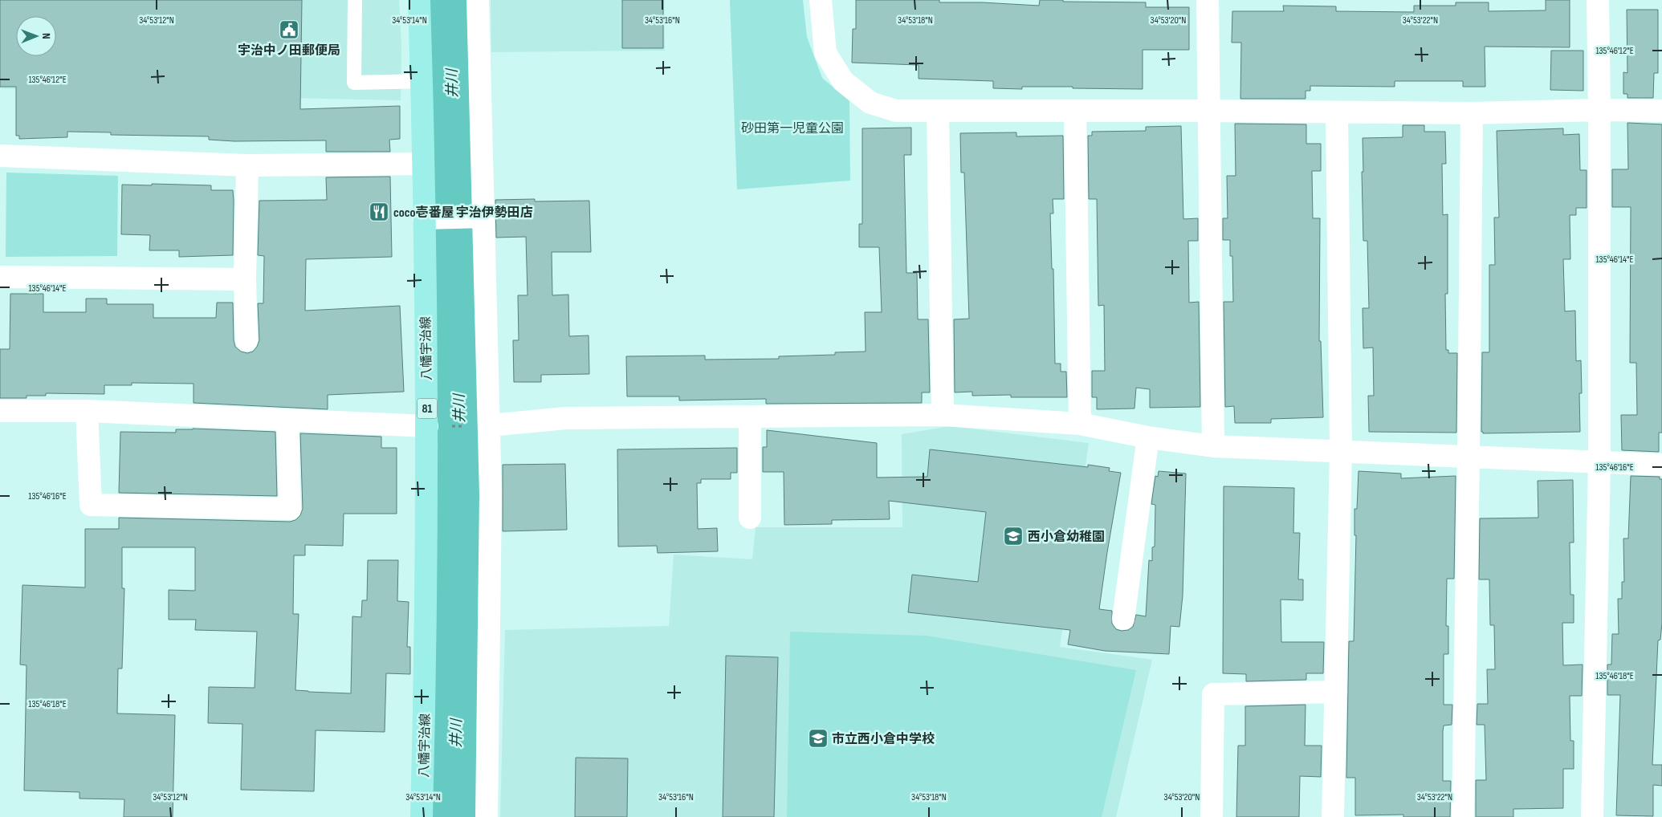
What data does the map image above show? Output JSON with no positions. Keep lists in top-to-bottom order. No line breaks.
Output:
{"streets":{"main road":["八幡宇治線","81"]},"water":["井川"],"parks":["砂田第一児童公園"],"places":{"public building":["宇治中ノ田郵便局"],"restaurant":["coco壱番屋 宇治伊勢田店"],"school or university":["西小倉幼稚園","市立西小倉中学校"]},"north":"right","coordinates":["34°53'12\"N","34°53'14\"N","34°53'16\"N","34°53'18\"N","34°53'20\"N","34°53'22\"N","135°46'12\"E","135°46'14\"E","135°46'16\"E","135°46'18\"E"]}
